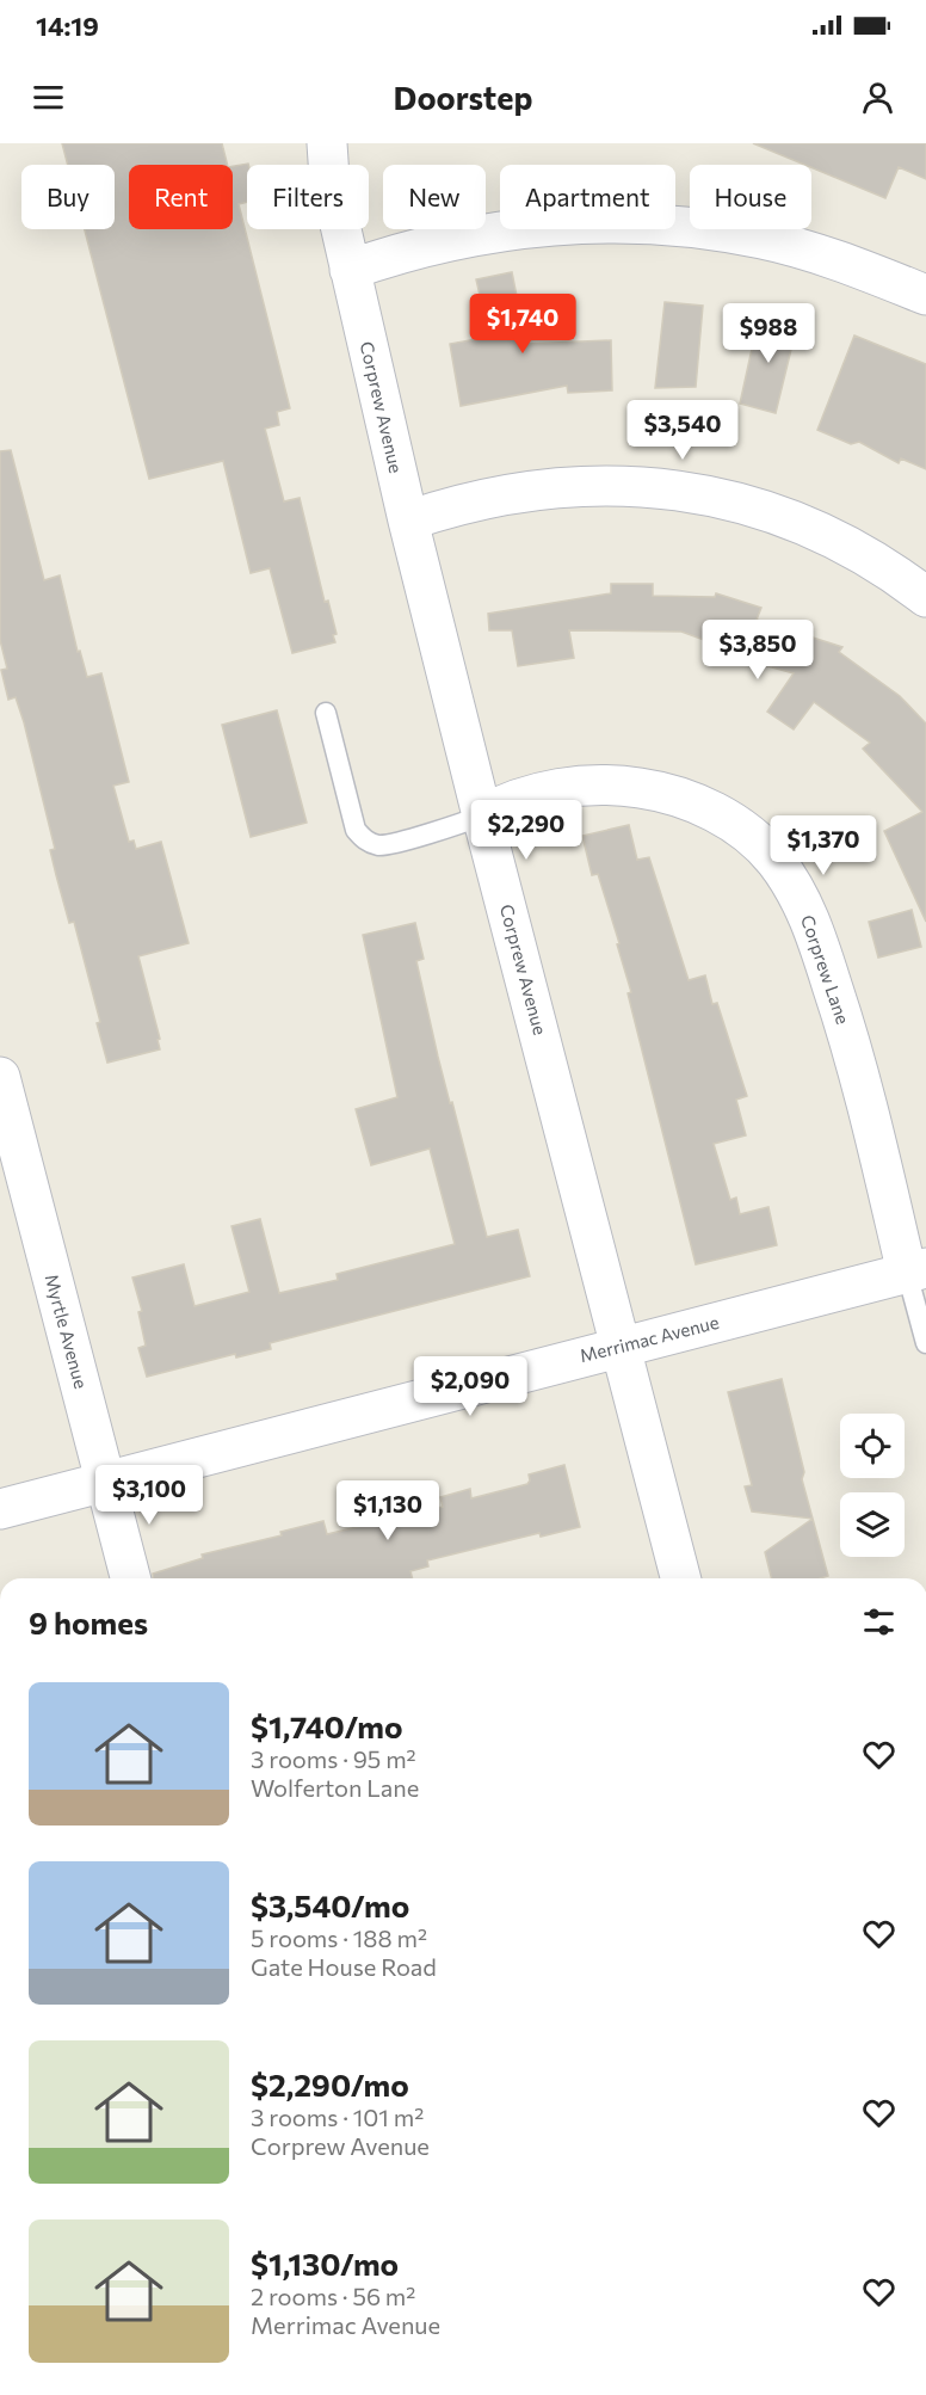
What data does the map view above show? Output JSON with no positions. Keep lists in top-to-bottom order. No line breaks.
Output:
{"streets":{"street":["Corprew Avenue","Corprew Lane","Myrtle Avenue","Merrimac Avenue"]},"crossings":[["Corprew Avenue","Corprew Lane"],["Corprew Avenue","Merrimac Avenue"],["Corprew Lane","Merrimac Avenue"],["Myrtle Avenue","Merrimac Avenue"]],"page":{"status":"14:19","header":"Doorstep","chip":["Buy","Rent","Filters","New","Apartment","House"],"price":["$1,740","$988","$3,540","$3,850","$2,290","$1,370","$2,090","$3,100","$1,130"],"heading":"9 homes","list":[{"name":"$1,740/mo","note":"3 rooms · 95 m² · Wolferton Lane"},{"name":"$3,540/mo","note":"5 rooms · 188 m² · Gate House Road"},{"name":"$2,290/mo","note":"3 rooms · 101 m² · Corprew Avenue"},{"name":"$1,130/mo","note":"2 rooms · 56 m² · Merrimac Avenue"}]}}
